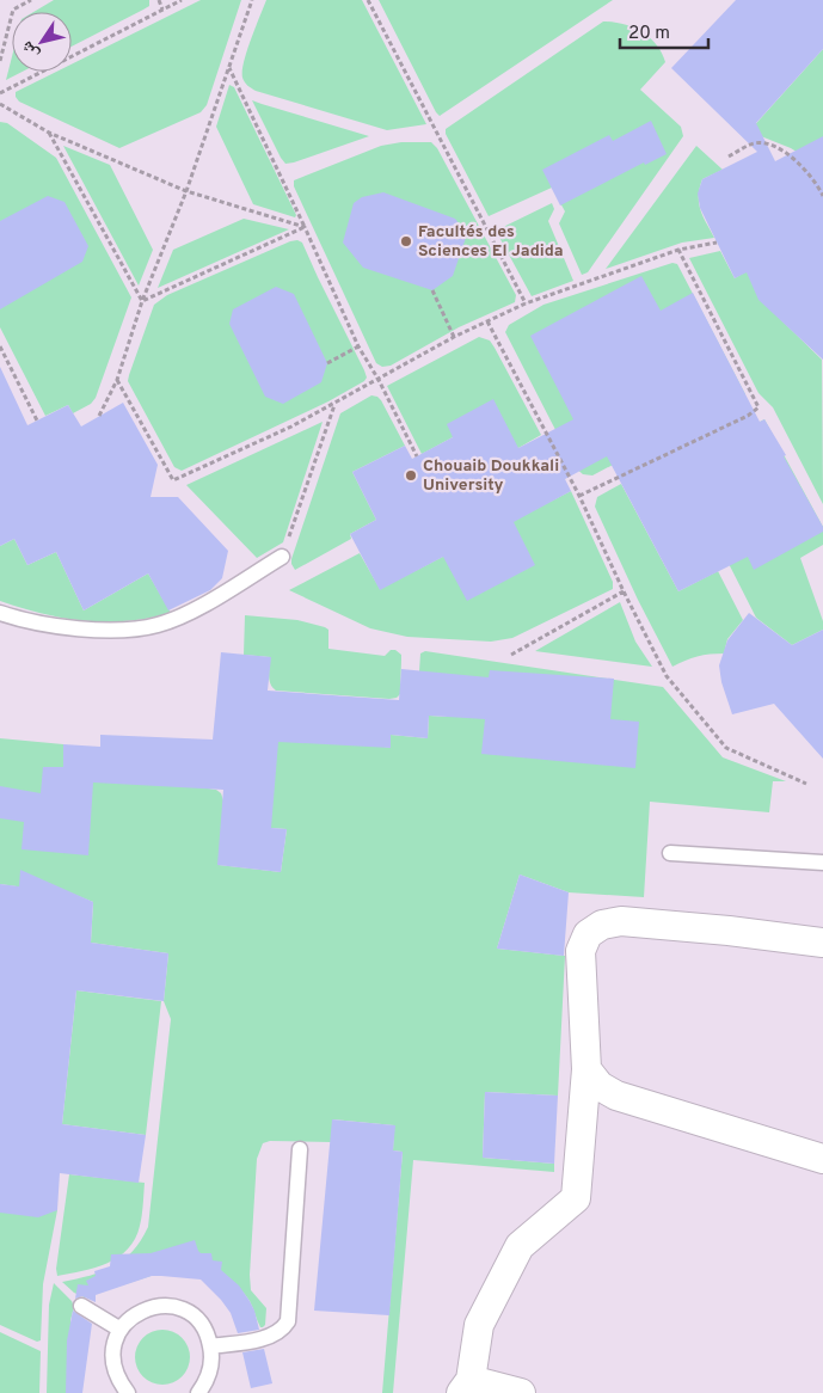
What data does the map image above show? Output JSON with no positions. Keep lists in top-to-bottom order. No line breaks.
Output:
{"places":["Facultés des Sciences El Jadida","Chouaib Doukkali University"],"scale_bar":"20 m","north":"bottom left"}
